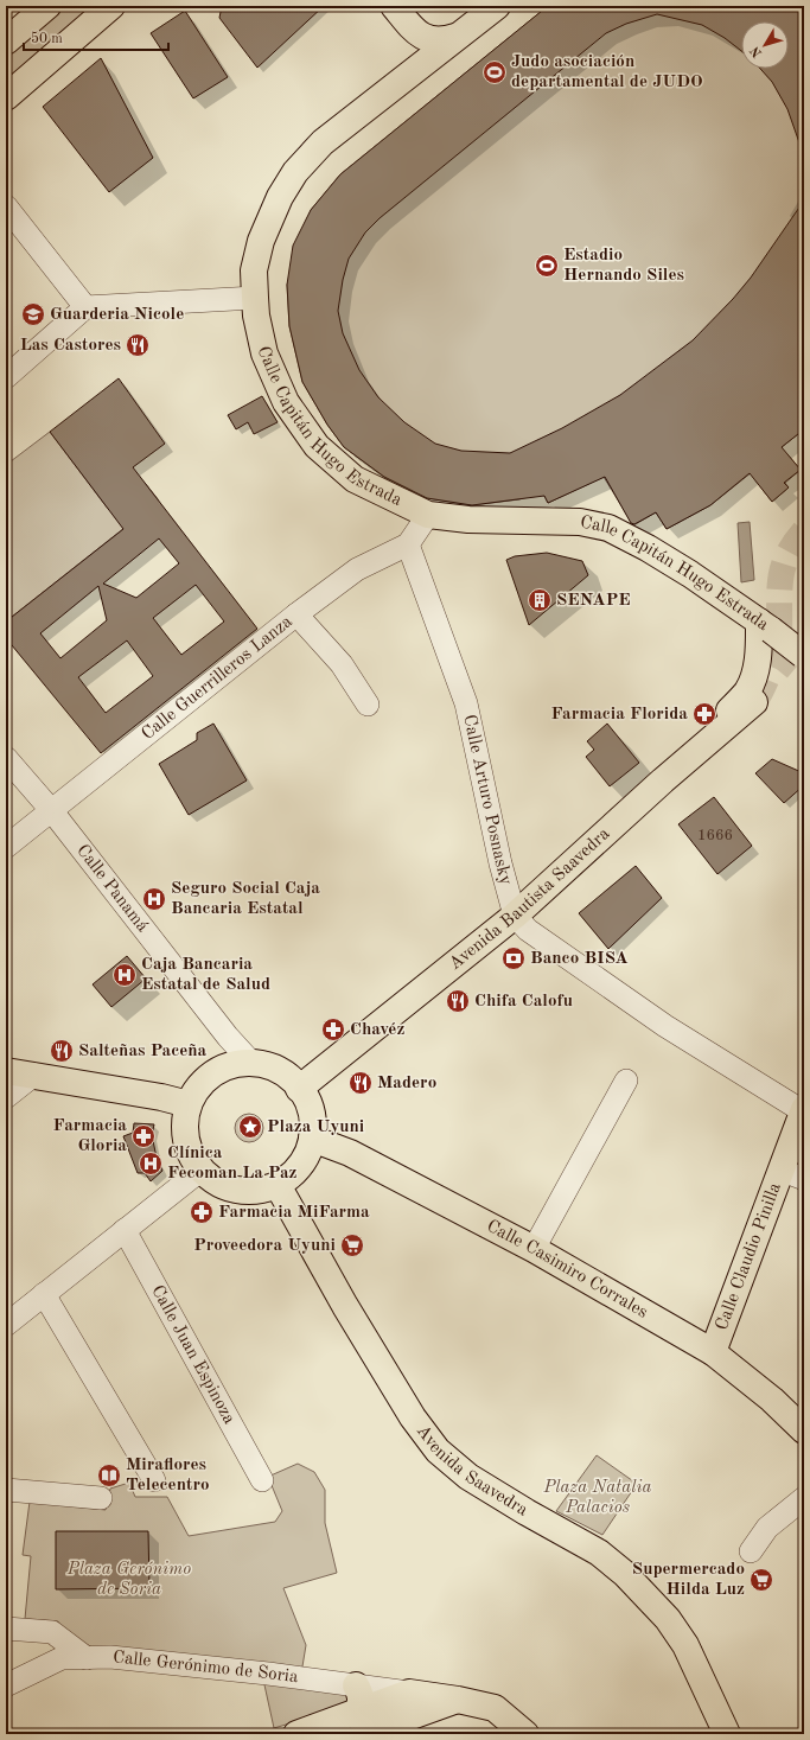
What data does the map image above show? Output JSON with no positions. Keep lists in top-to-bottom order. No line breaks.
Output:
{"streets":{"main road":["Calle Capitán Hugo Estrada","Avenida Bautista Saavedra","Calle Claudio Pinilla","Calle Casimiro Corrales","Avenida Saavedra"],"street":["Calle Guerrilleros Lanza","Calle Arturo Posnasky","Calle Panamá","Calle Juan Espinoza","Calle Gerónimo de Soria"]},"crossings":[["Calle Capitán Hugo Estrada","Calle Guerrilleros Lanza"],["Calle Guerrilleros Lanza","Calle Arturo Posnasky"],["Calle Guerrilleros Lanza","Calle Panamá"],["Calle Arturo Posnasky","Avenida Bautista Saavedra"],["Calle Arturo Posnasky","Calle Claudio Pinilla"],["Calle Panamá","Avenida Bautista Saavedra"],["Calle Panamá","Calle Casimiro Corrales"],["Calle Panamá","Avenida Saavedra"],["Avenida Bautista Saavedra","Calle Casimiro Corrales"],["Avenida Bautista Saavedra","Avenida Saavedra"],["Calle Claudio Pinilla","Calle Casimiro Corrales"],["Calle Casimiro Corrales","Avenida Saavedra"]],"parks":["Plaza Natalia Palacios","Plaza Gerónimo de Soria"],"places":{"sports":["Judo asociación departamental de JUDO","Estadio Hernando Siles"],"school or university":["Guarderia Nicole"],"restaurant":["Las Castores","Chifa Calofu","Salteñas Paceña","Madero"],"building":["SENAPE"],"pharmacy":["Farmacia Florida","Chavéz","Farmacia Gloria","Farmacia MiFarma"],"hospital":["Seguro Social Caja Bancaria Estatal","Caja Bancaria Estatal de Salud","Clínica Fecoman La Paz"],"bank":["Banco BISA"],"place":["Plaza Uyuni"],"supermarket":["Proveedora Uyuni","Supermercado Hilda Luz"],"library":["Miraflores Telecentro"]},"house_numbers":["1666"],"scale_bar":"50 m","north":"bottom left"}
